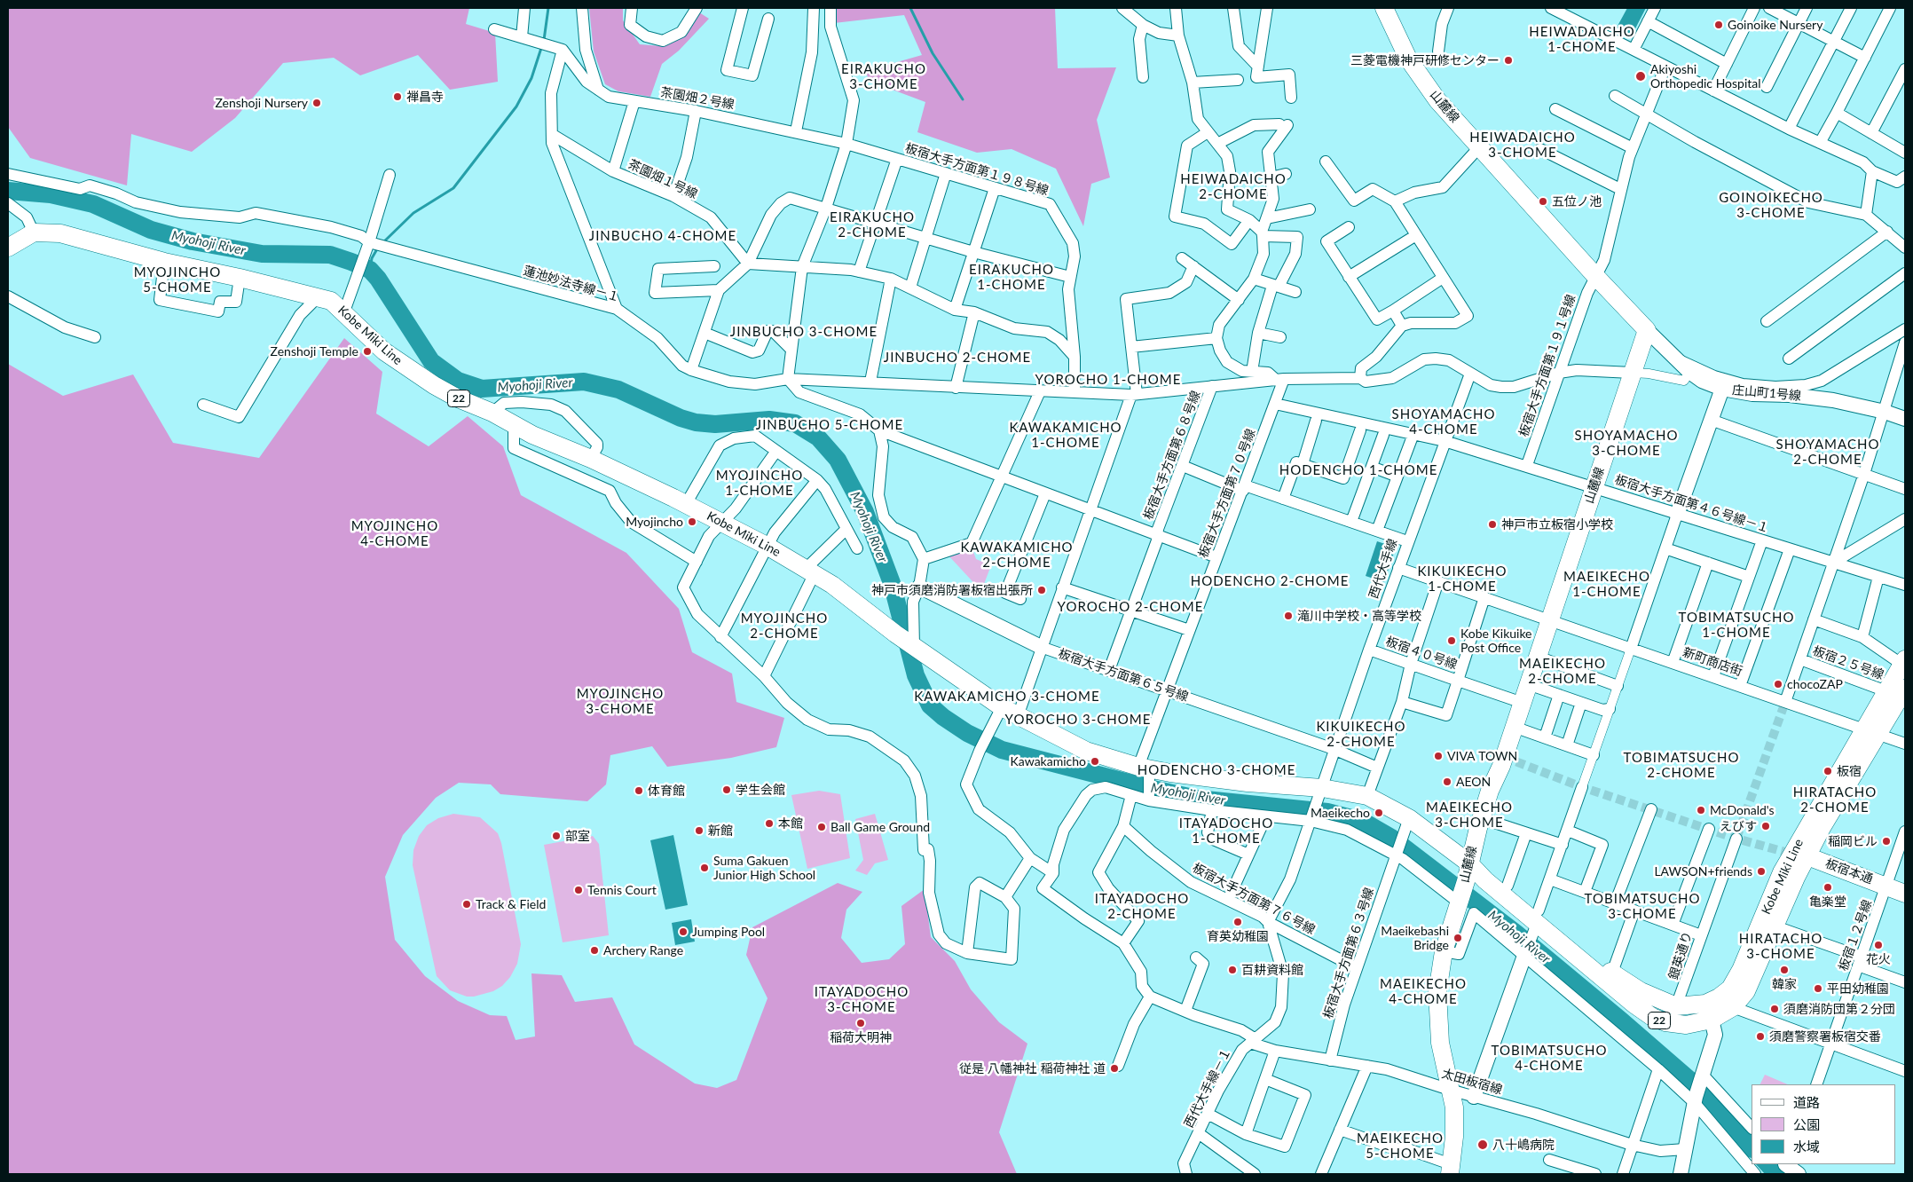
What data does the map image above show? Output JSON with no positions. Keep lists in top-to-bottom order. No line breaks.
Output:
{"streets":{"main road":["山麓線","Kobe Miki Line","22","板宿本通"],"street":["茶園畑２号線","板宿大手方面第１９８号線","茶園畑１号線","蓮池妙法寺線－１","板宿大手方面第１９１号線","庄山町1号線","板宿大手方面第６８号線","板宿大手方面第７０号線","板宿大手方面第４６号線－１","西代大手線","板宿４０号線","新町商店街","板宿２５号線","板宿大手方面第６５号線","板宿大手方面第７６号線","板宿１２号線","板宿大手方面第６３号線","銀英通り","太田板宿線","西代大手線－１"]},"crossings":[["茶園畑２号線","板宿大手方面第１９８号線"],["山麓線","蓮池妙法寺線－１"],["山麓線","Kobe Miki Line"],["山麓線","板宿大手方面第１９１号線"],["山麓線","庄山町1号線"],["山麓線","板宿大手方面第４６号線－１"],["山麓線","新町商店街"],["山麓線","太田板宿線"],["板宿大手方面第１９８号線","蓮池妙法寺線－１"],["蓮池妙法寺線－１","板宿大手方面第１９１号線"],["蓮池妙法寺線－１","板宿大手方面第６８号線"],["蓮池妙法寺線－１","板宿大手方面第７０号線"],["蓮池妙法寺線－１","西代大手線"],["Kobe Miki Line","22"],["Kobe Miki Line","板宿大手方面第７０号線"],["Kobe Miki Line","西代大手線"],["Kobe Miki Line","板宿本通"],["Kobe Miki Line","板宿大手方面第６３号線"],["Kobe Miki Line","銀英通り"],["板宿大手方面第１９１号線","板宿大手方面第４６号線－１"],["22","新町商店街"],["22","板宿２５号線"],["22","板宿本通"],["板宿大手方面第６８号線","板宿大手方面第６５号線"],["板宿大手方面第７０号線","板宿大手方面第４６号線－１"],["板宿大手方面第７０号線","板宿大手方面第６５号線"],["板宿大手方面第４６号線－１","西代大手線"],["西代大手線","板宿４０号線"],["西代大手線","新町商店街"],["西代大手線","板宿大手方面第６５号線"],["板宿４０号線","新町商店街"],["板宿本通","板宿１２号線"],["板宿大手方面第７６号線","板宿大手方面第６３号線"],["板宿大手方面第７６号線","西代大手線－１"],["板宿大手方面第６３号線","太田板宿線"],["太田板宿線","西代大手線－１"]],"districts":["HEIWADAICHO 1-CHOME","EIRAKUCHO 3-CHOME","HEIWADAICHO 3-CHOME","HEIWADAICHO 2-CHOME","GOINOIKECHO 3-CHOME","EIRAKUCHO 2-CHOME","JINBUCHO 4-CHOME","EIRAKUCHO 1-CHOME","MYOJINCHO 5-CHOME","JINBUCHO 3-CHOME","JINBUCHO 2-CHOME","YOROCHO 1-CHOME","SHOYAMACHO 4-CHOME","JINBUCHO 5-CHOME","KAWAKAMICHO 1-CHOME","SHOYAMACHO 3-CHOME","SHOYAMACHO 2-CHOME","HODENCHO 1-CHOME","MYOJINCHO 1-CHOME","MYOJINCHO 4-CHOME","KAWAKAMICHO 2-CHOME","KIKUIKECHO 1-CHOME","MAEIKECHO 1-CHOME","HODENCHO 2-CHOME","YOROCHO 2-CHOME","TOBIMATSUCHO 1-CHOME","MYOJINCHO 2-CHOME","MAEIKECHO 2-CHOME","MYOJINCHO 3-CHOME","KAWAKAMICHO 3-CHOME","YOROCHO 3-CHOME","KIKUIKECHO 2-CHOME","TOBIMATSUCHO 2-CHOME","HODENCHO 3-CHOME","HIRATACHO 2-CHOME","MAEIKECHO 3-CHOME","ITAYADOCHO 1-CHOME","ITAYADOCHO 2-CHOME","TOBIMATSUCHO 3-CHOME","HIRATACHO 3-CHOME","MAEIKECHO 4-CHOME","ITAYADOCHO 3-CHOME","TOBIMATSUCHO 4-CHOME","MAEIKECHO 5-CHOME"],"water":["Myohoji River"],"places":["Goinoike Nursery","三菱電機神戸研修センター","Akiyoshi Orthopedic Hospital","禅昌寺","Zenshoji Nursery","五位ノ池","Zenshoji Temple","Myojincho","神戸市立板宿小学校","神戸市須磨消防署板宿出張所","滝川中学校・高等学校","Kobe Kikuike Post Office","chocoZAP","VIVA TOWN","Kawakamicho","板宿","AEON","学生会館","体育館","McDonald's","Maeikecho","本館","えびす","Ball Game Ground","新館","部室","稲岡ビル","Suma Gakuen Junior High School","LAWSON+friends","亀楽堂","Tennis Court","Track & Field","育英幼稚園","Jumping Pool","Maeikebashi Bridge","花火","Archery Range","百耕資料館","韓家","平田幼稚園","須磨消防団第２分団","稲荷大明神","須磨警察署板宿交番","従是 八幡神社 稲荷神社 道","八十嶋病院"],"legend":["道路","公園","水域"]}
